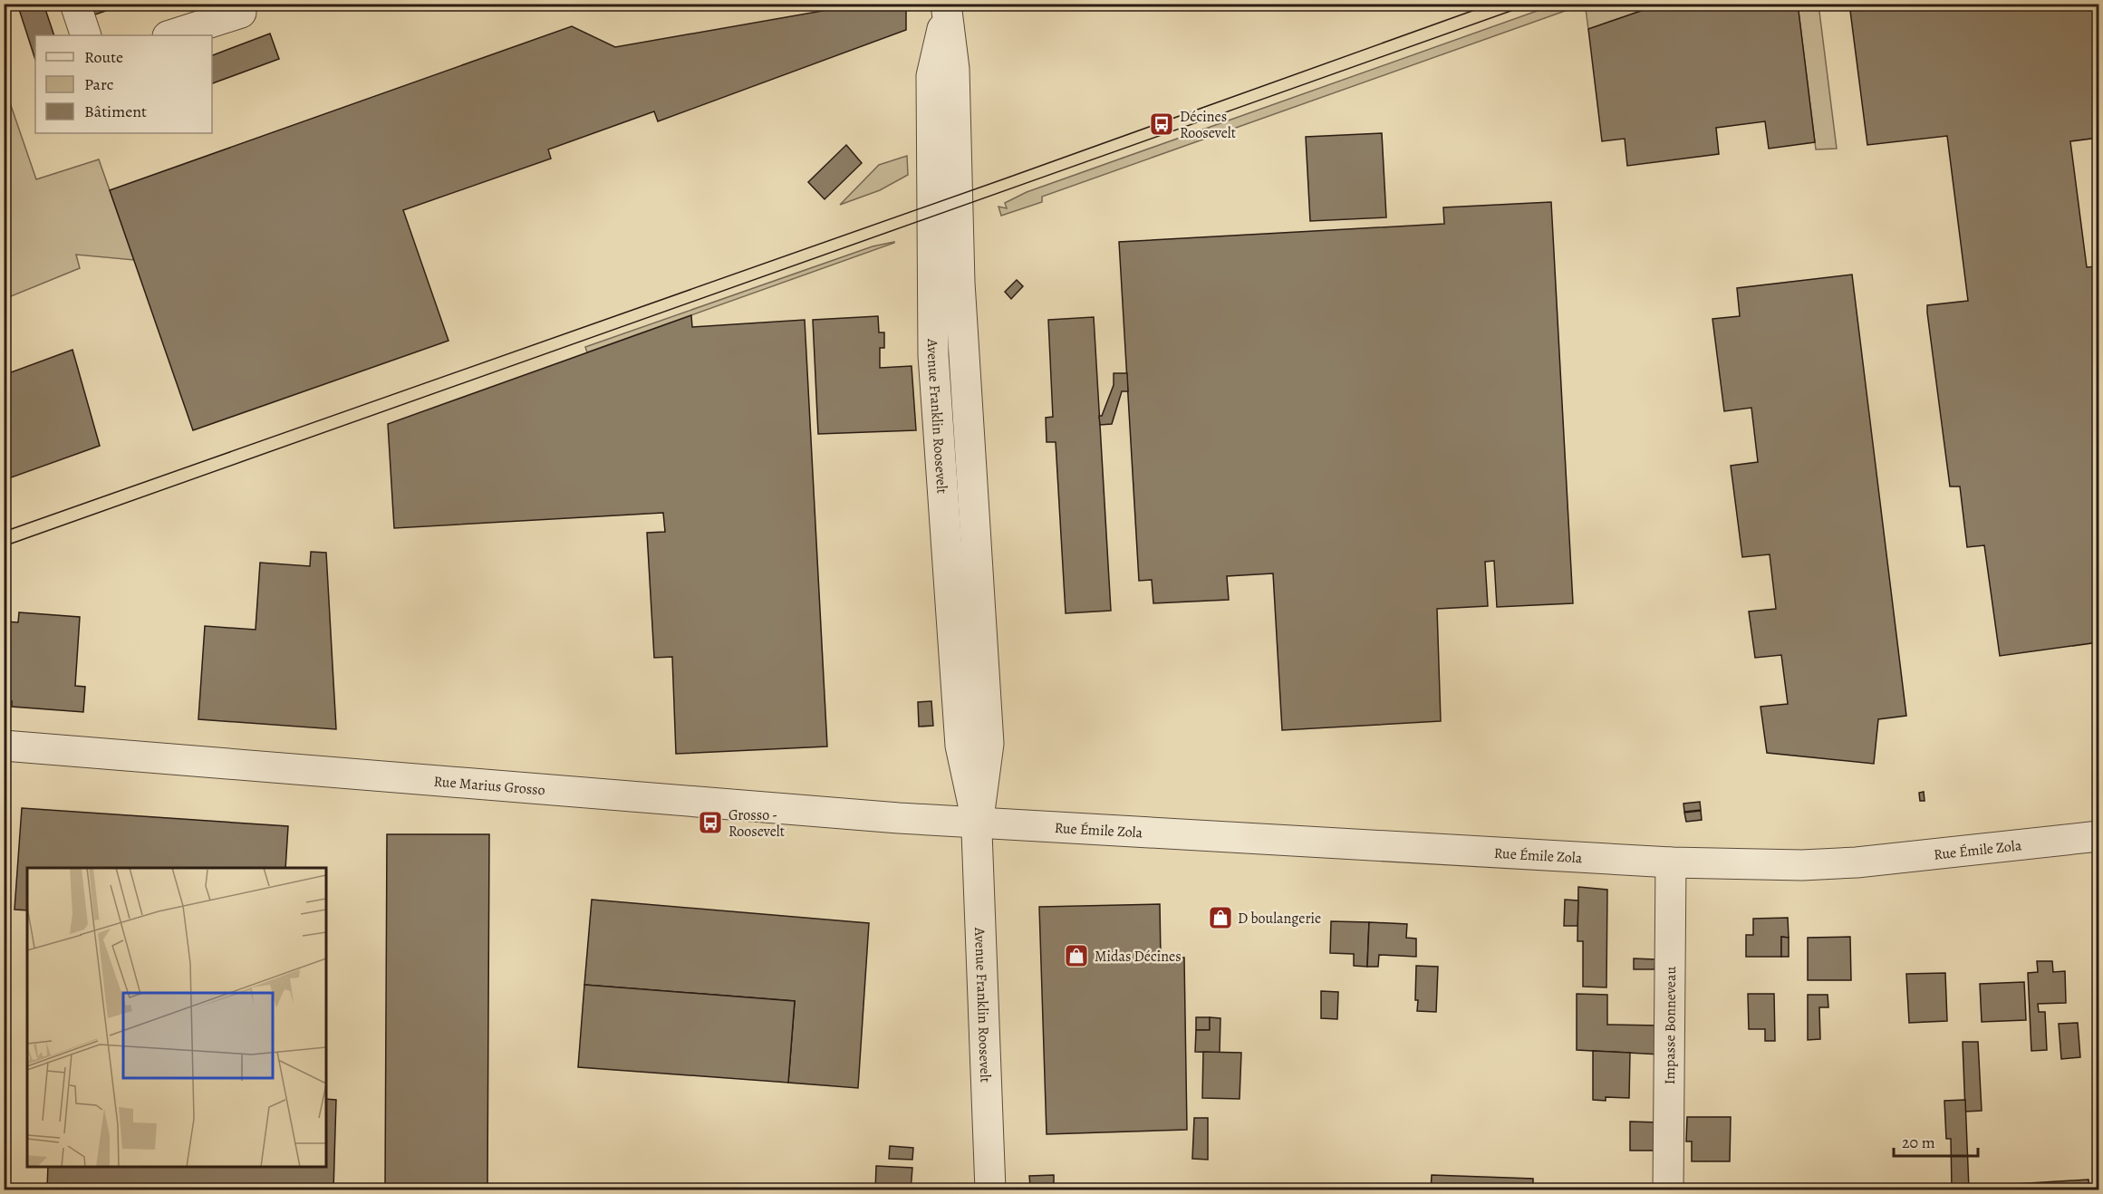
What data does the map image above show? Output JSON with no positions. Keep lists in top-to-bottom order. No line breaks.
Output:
{"streets":{"street":["Avenue Franklin Roosevelt","Rue Marius Grosso","Rue Émile Zola","Impasse Bonneveau"]},"crossings":[["Avenue Franklin Roosevelt","Rue Marius Grosso"],["Avenue Franklin Roosevelt","Rue Émile Zola"],["Rue Marius Grosso","Rue Émile Zola"],["Rue Émile Zola","Impasse Bonneveau"]],"places":{"bus stop":["Décines Roosevelt","Grosso - Roosevelt"],"shop":["D boulangerie","Midas Décines"]},"legend":["Route","Parc","Bâtiment"],"scale_bar":"20 m"}
